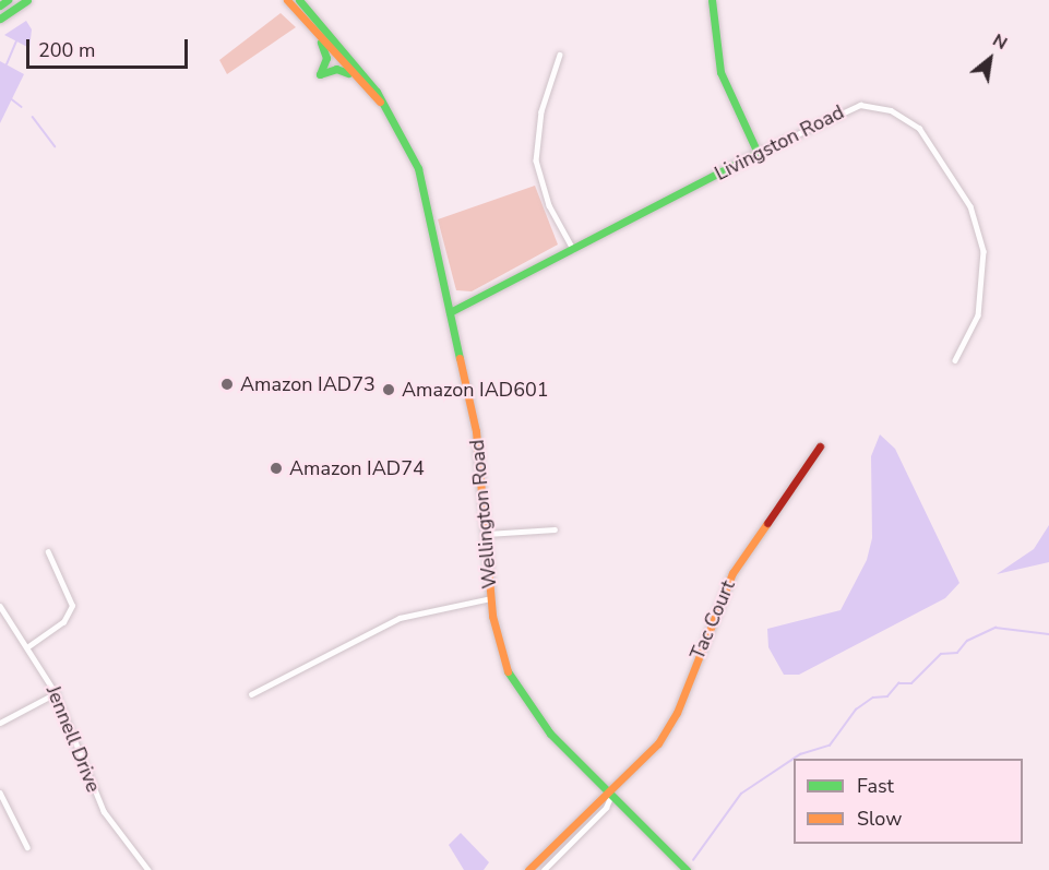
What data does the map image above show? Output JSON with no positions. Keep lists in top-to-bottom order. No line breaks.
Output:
{"streets":{"main road":["Livingston Road","Wellington Road","Tac Court"],"street":["Jennell Drive"]},"crossings":[["Livingston Road","Wellington Road"],["Wellington Road","Tac Court"]],"places":["Amazon IAD73","Amazon IAD601","Amazon IAD74"],"legend":["Fast","Slow"],"scale_bar":"200 m","north":"top right"}
